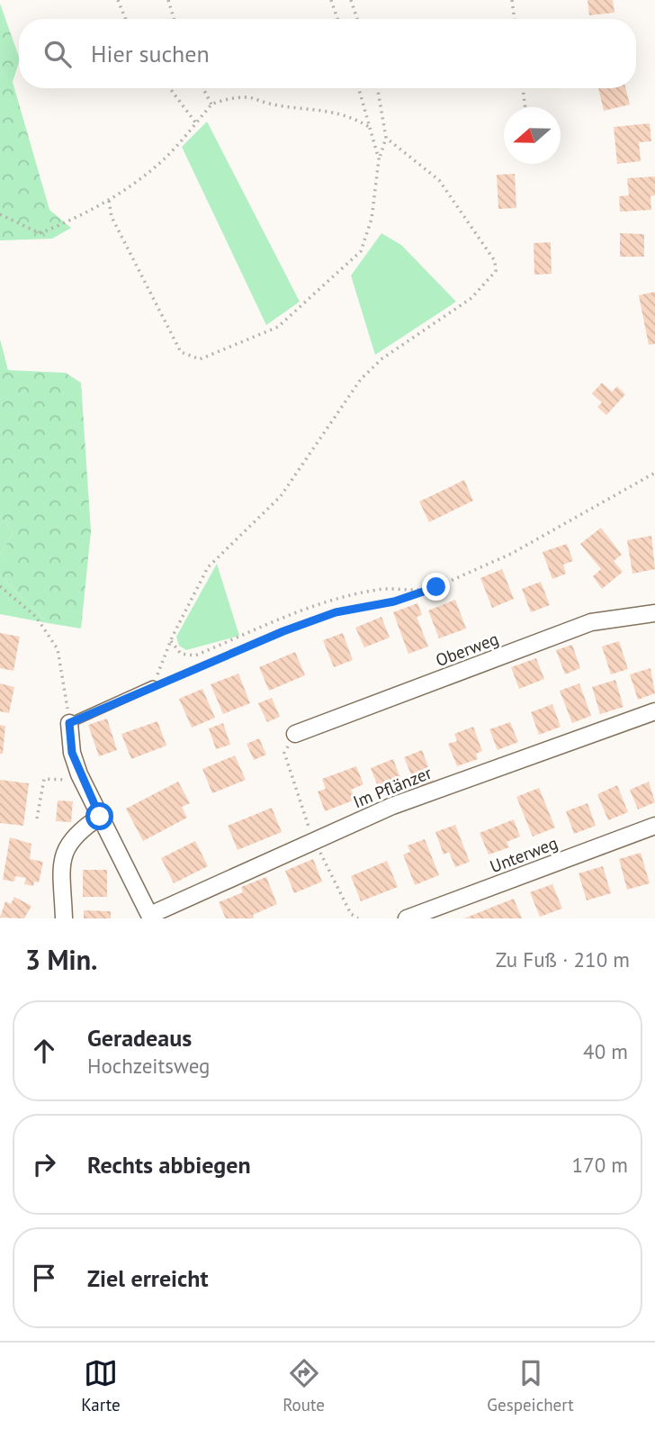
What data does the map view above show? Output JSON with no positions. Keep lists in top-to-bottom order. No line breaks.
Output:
{"streets":{"street":["Oberweg","Im Pflänzer","Unterweg"]},"north":"left","page":{"search":"Hier suchen","heading":["3 Min.","Zu Fuß · 210 m"],"list":[["Geradeaus","Hochzeitsweg","40 m"],["Rechts abbiegen","170 m"],"Ziel erreicht"],"nav":["Karte","Route","Gespeichert"]}}
